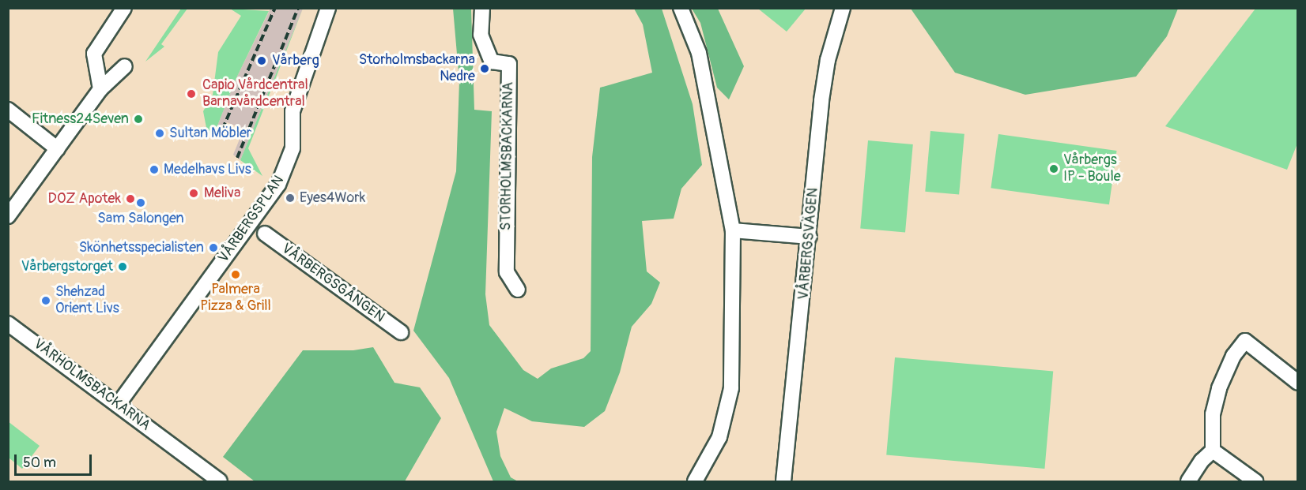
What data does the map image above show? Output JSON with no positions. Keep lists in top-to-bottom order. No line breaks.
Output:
{"streets":{"street":["STORHOLMSBACKARNA","VÅRBERGSPLAN","VÅRBERGSVÄGEN","VÅRBERGSGÅNGEN","VÅRHOLMSBACKARNA"]},"crossings":[["VÅRBERGSPLAN","VÅRHOLMSBACKARNA"]],"places":["Vårberg","Storholmsbackarna Nedre","Capio Vårdcentral Barnavårdcentral","Fitness24Seven","Sultan Möbler","Vårbergs IP - Boule","Medelhavs Livs","Meliva","Eyes4Work","DOZ Apotek","Sam Salongen","Skönhetsspecialisten","Vårbergstorget","Palmera Pizza & Grill","Shehzad Orient Livs"],"scale_bar":"50 m"}
